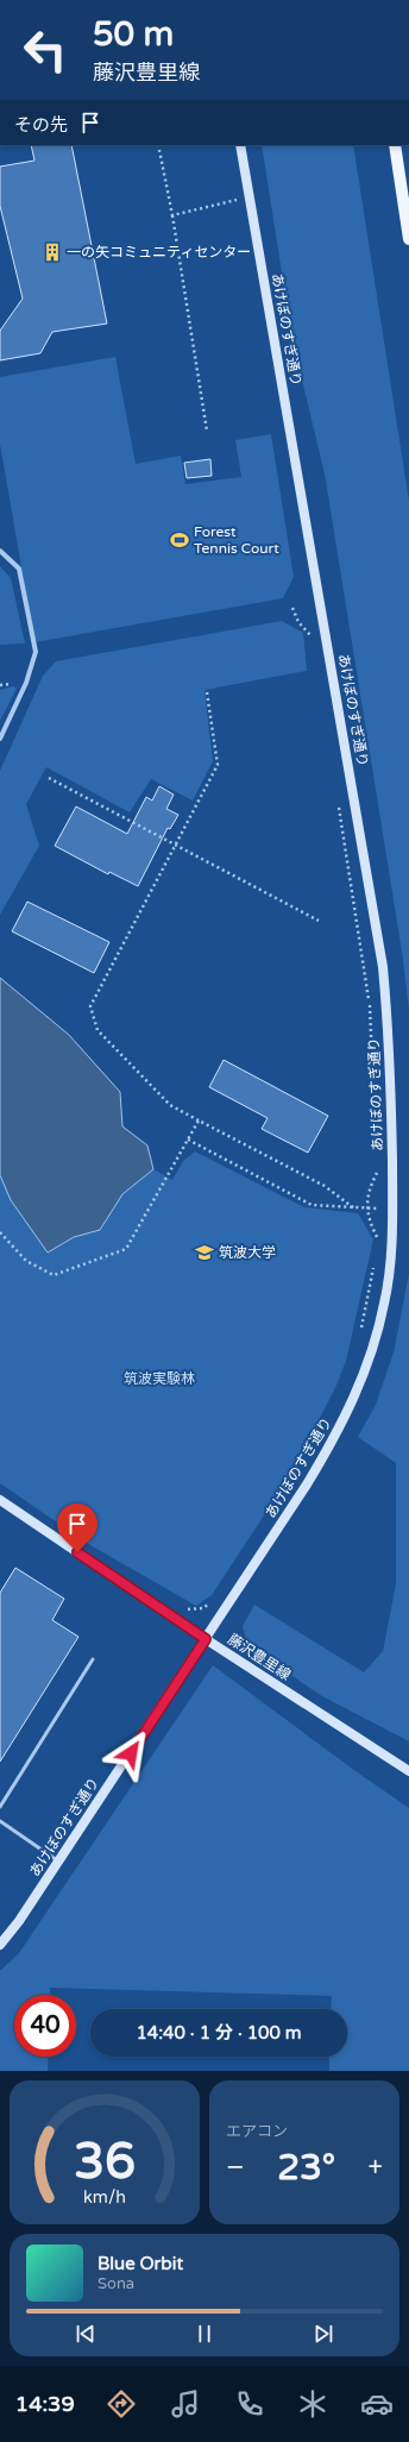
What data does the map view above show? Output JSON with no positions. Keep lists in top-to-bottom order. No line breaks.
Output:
{"streets":{"street":["あけぼのすぎ通り","藤沢豊里線"]},"crossings":[["あけぼのすぎ通り","藤沢豊里線"]],"parks":["筑波実験林"],"places":{"building":["一の矢コミュニティセンター"],"sports":["Forest Tennis Court"],"school or university":["筑波大学"]},"page":{"turn":["50 m","藤沢豊里線"],"then":"その先","limit":"40","trip":"14:40 · 1 分 · 100 m","tile":"エアコン","heat":["−","23°","+"],"song":["Blue Orbit","Sona"],"tabs":"14:39","gauge":["36","km/h"]}}
